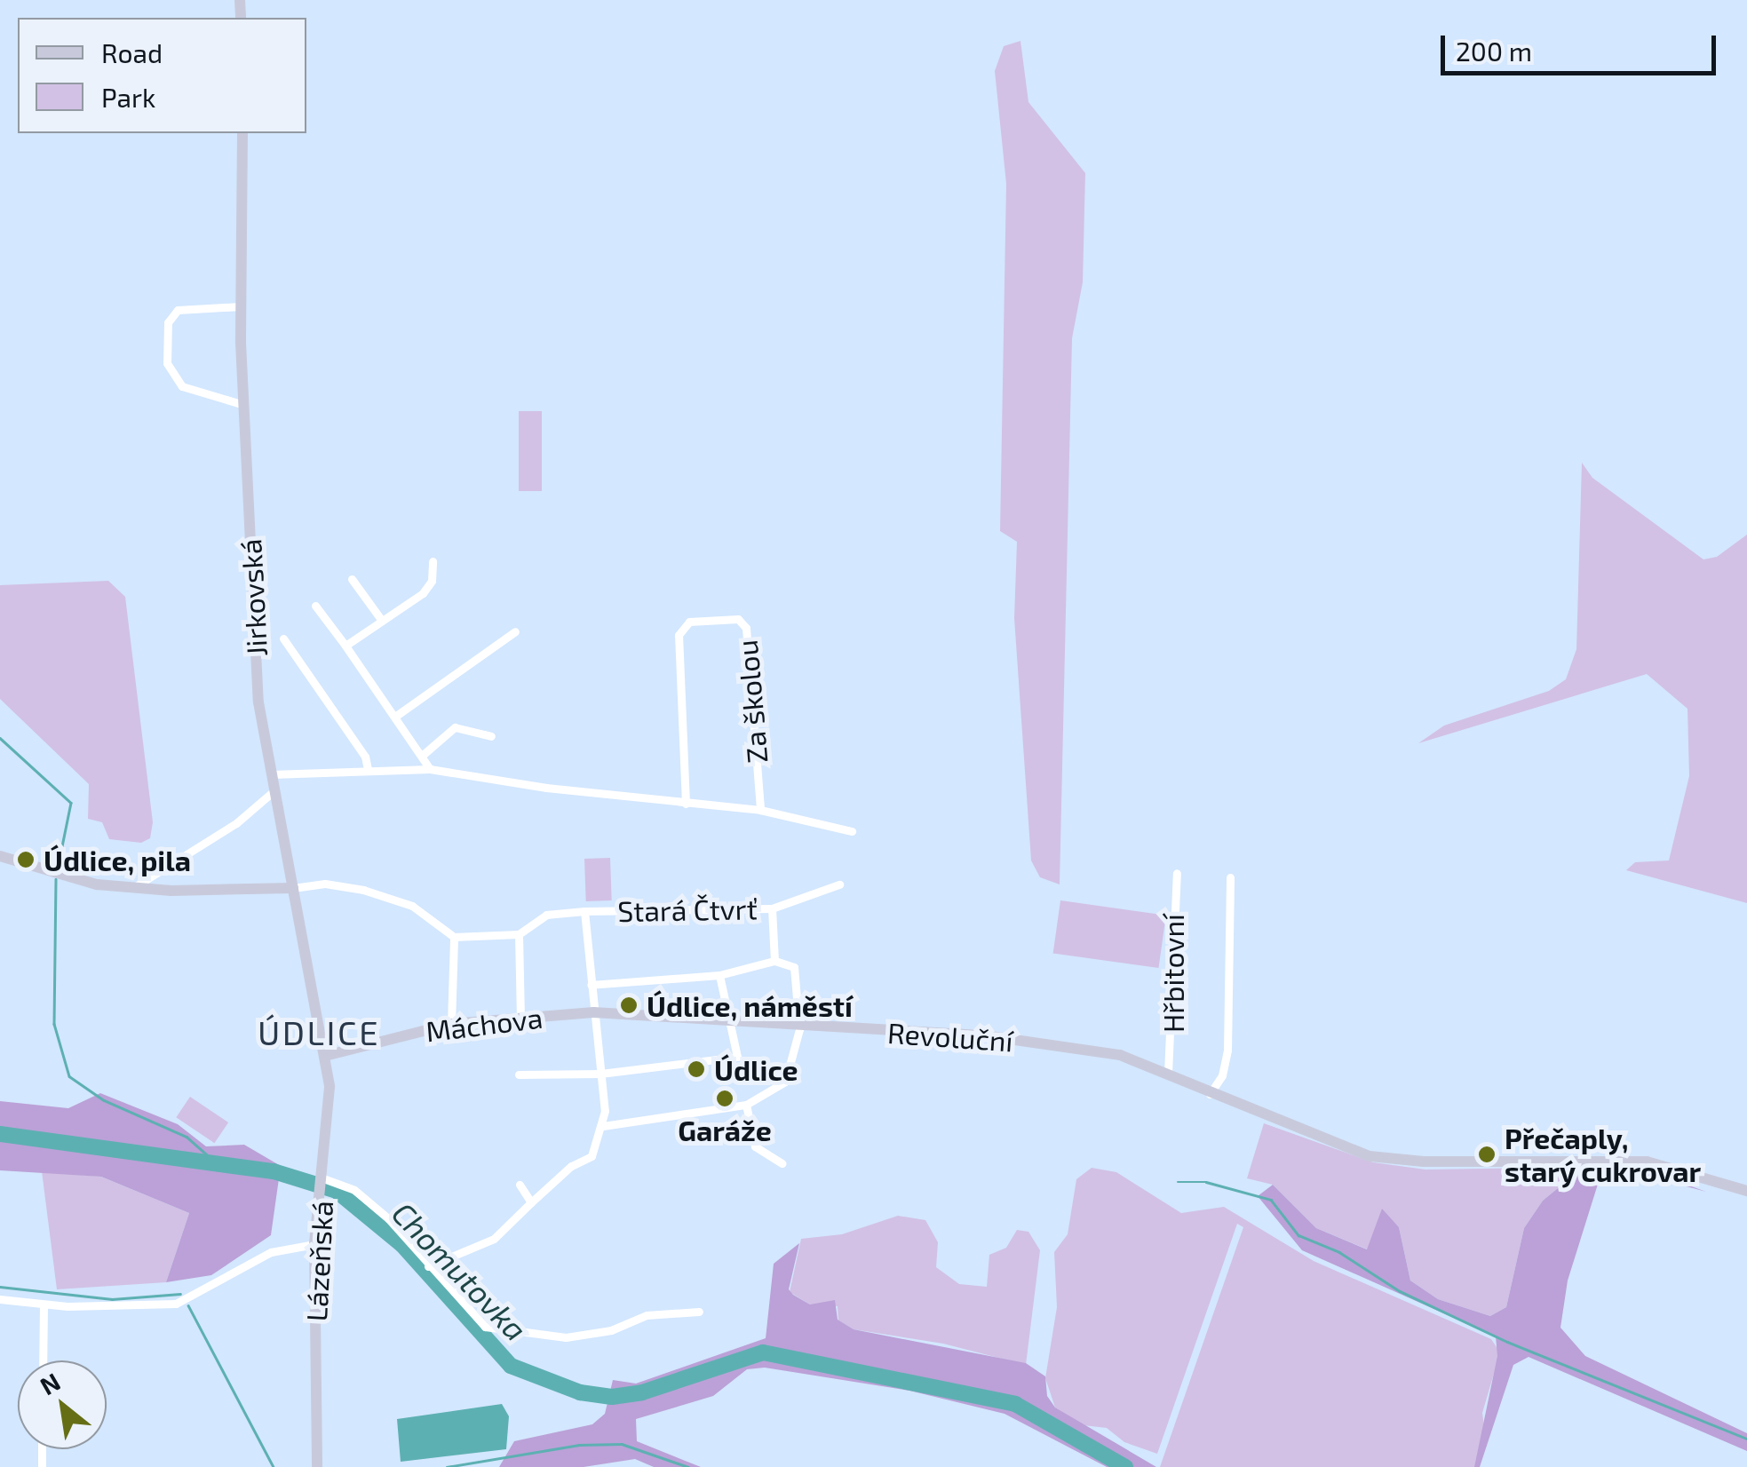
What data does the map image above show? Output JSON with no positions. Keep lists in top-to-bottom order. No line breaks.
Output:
{"streets":{"street":["Jirkovská","Za školou","Stará Čtvrť","Hřbitovní","Máchova","Revoluční","Lázeňská"]},"crossings":[["Jirkovská","Máchova"],["Jirkovská","Lázeňská"],["Stará Čtvrť","Máchova"],["Hřbitovní","Revoluční"],["Máchova","Revoluční"],["Máchova","Lázeňská"]],"districts":["ÚDLICE"],"water":["Chomutovka"],"places":["Údlice, pila","Údlice, náměstí","Údlice","Garáže","Přečaply, starý cukrovar"],"legend":["Road","Park"],"scale_bar":"200 m","north":"top left"}
